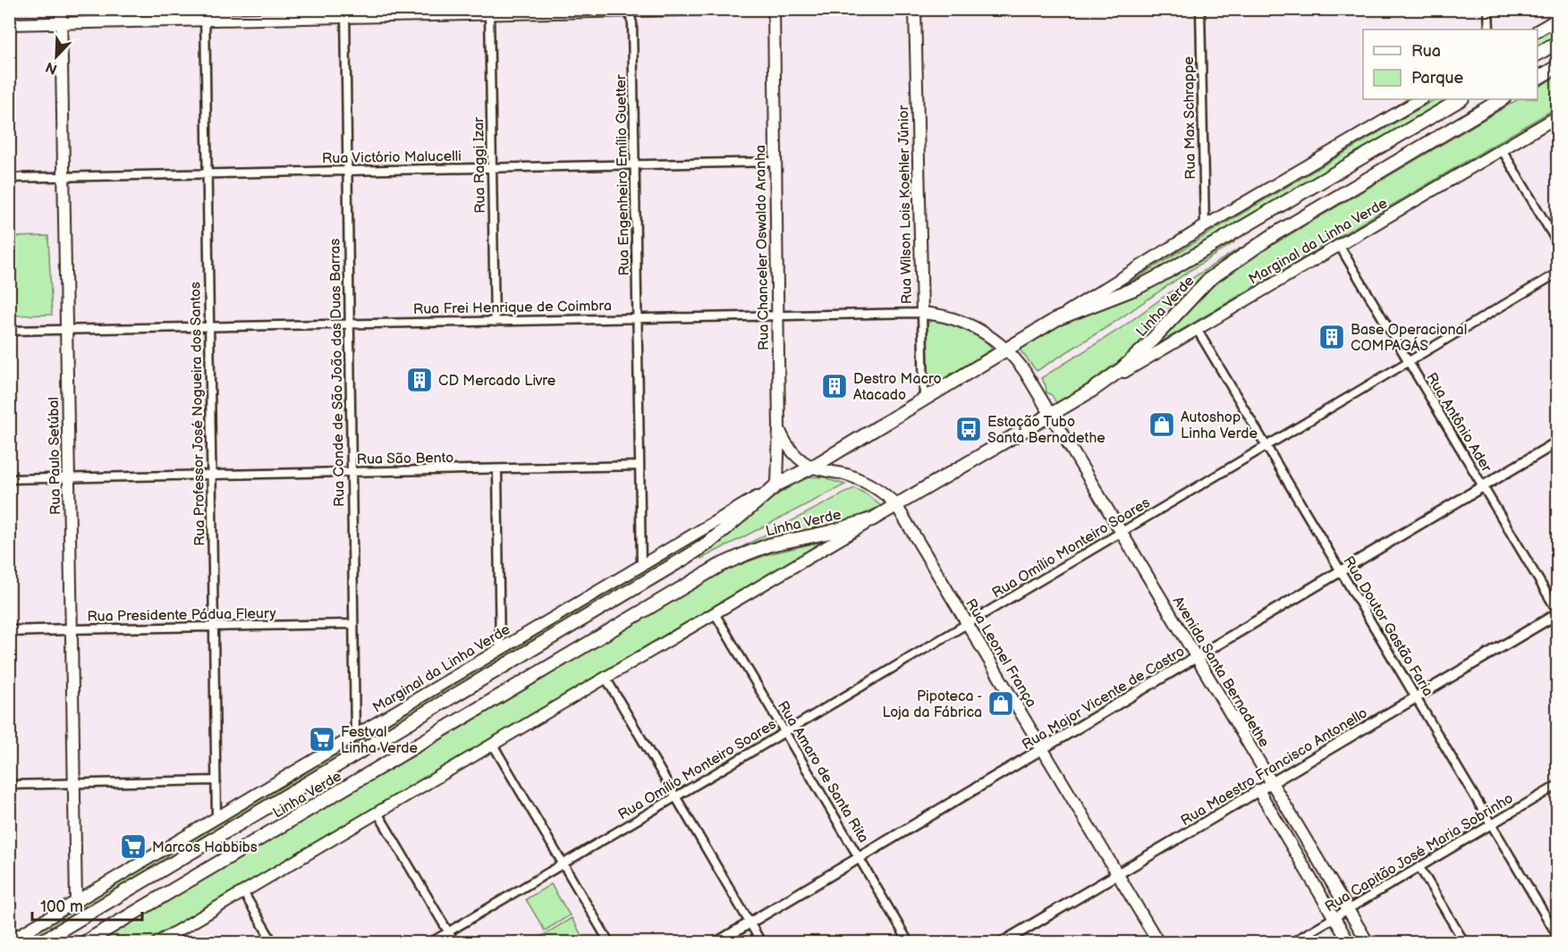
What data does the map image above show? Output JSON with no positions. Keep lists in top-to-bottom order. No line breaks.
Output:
{"streets":{"highway":["Linha Verde"],"main road":["Rua Wilson Lois Koehler Júnior","Marginal da Linha Verde","Rua Chanceler Oswaldo Aranha","Rua Frei Henrique de Coimbra","Rua Paulo Setúbal","Rua Leonel França","Avenida Santa Bernadethe"],"street":["Rua Max Schrappe","Rua Victório Malucelli","Rua Raggi Izar","Rua Engenheiro Emílio Guetter","Rua Conde de São João das Duas Barras","Rua Professor José Nogueira dos Santos","Rua Antônio Ader","Rua São Bento","Rua Omílio Monteiro Soares","Rua Presidente Pádua Fleury","Rua Doutor Gastão Faria","Rua Major Vicente de Castro","Rua Maestro Francisco Antonello","Rua Amaro de Santa Rita","Rua Capitão José Maria Sobrinho"]},"crossings":[["Rua Victório Malucelli","Rua Raggi Izar"],["Rua Victório Malucelli","Rua Engenheiro Emílio Guetter"],["Rua Victório Malucelli","Rua Chanceler Oswaldo Aranha"],["Rua Victório Malucelli","Rua Conde de São João das Duas Barras"],["Rua Victório Malucelli","Rua Professor José Nogueira dos Santos"],["Rua Victório Malucelli","Rua Paulo Setúbal"],["Rua Raggi Izar","Rua Frei Henrique de Coimbra"],["Rua Engenheiro Emílio Guetter","Marginal da Linha Verde"],["Rua Engenheiro Emílio Guetter","Rua Frei Henrique de Coimbra"],["Rua Engenheiro Emílio Guetter","Rua São Bento"],["Rua Wilson Lois Koehler Júnior","Linha Verde"],["Rua Wilson Lois Koehler Júnior","Rua Frei Henrique de Coimbra"],["Marginal da Linha Verde","Rua Chanceler Oswaldo Aranha"],["Marginal da Linha Verde","Linha Verde"],["Marginal da Linha Verde","Rua Conde de São João das Duas Barras"],["Marginal da Linha Verde","Rua Professor José Nogueira dos Santos"],["Marginal da Linha Verde","Rua Antônio Ader"],["Marginal da Linha Verde","Rua Paulo Setúbal"],["Marginal da Linha Verde","Rua Doutor Gastão Faria"],["Rua Chanceler Oswaldo Aranha","Linha Verde"],["Rua Chanceler Oswaldo Aranha","Rua Frei Henrique de Coimbra"],["Rua Chanceler Oswaldo Aranha","Rua Leonel França"],["Linha Verde","Rua Frei Henrique de Coimbra"],["Linha Verde","Rua Leonel França"],["Linha Verde","Avenida Santa Bernadethe"],["Rua Frei Henrique de Coimbra","Rua Conde de São João das Duas Barras"],["Rua Frei Henrique de Coimbra","Rua Professor José Nogueira dos Santos"],["Rua Frei Henrique de Coimbra","Rua Paulo Setúbal"],["Rua Frei Henrique de Coimbra","Avenida Santa Bernadethe"],["Rua Conde de São João das Duas Barras","Rua São Bento"],["Rua Conde de São João das Duas Barras","Rua Presidente Pádua Fleury"],["Rua Professor José Nogueira dos Santos","Rua São Bento"],["Rua Professor José Nogueira dos Santos","Rua Presidente Pádua Fleury"],["Rua Antônio Ader","Rua Omílio Monteiro Soares"],["Rua Antônio Ader","Rua Major Vicente de Castro"],["Rua Antônio Ader","Rua Maestro Francisco Antonello"],["Rua Paulo Setúbal","Rua São Bento"],["Rua Paulo Setúbal","Rua Presidente Pádua Fleury"],["Rua Omílio Monteiro Soares","Rua Doutor Gastão Faria"],["Rua Omílio Monteiro Soares","Rua Leonel França"],["Rua Omílio Monteiro Soares","Avenida Santa Bernadethe"],["Rua Omílio Monteiro Soares","Rua Amaro de Santa Rita"],["Rua Doutor Gastão Faria","Rua Major Vicente de Castro"],["Rua Doutor Gastão Faria","Rua Maestro Francisco Antonello"],["Rua Doutor Gastão Faria","Rua Capitão José Maria Sobrinho"],["Rua Leonel França","Rua Major Vicente de Castro"],["Rua Leonel França","Rua Maestro Francisco Antonello"],["Avenida Santa Bernadethe","Rua Major Vicente de Castro"],["Avenida Santa Bernadethe","Rua Maestro Francisco Antonello"],["Avenida Santa Bernadethe","Rua Capitão José Maria Sobrinho"],["Rua Major Vicente de Castro","Rua Amaro de Santa Rita"]],"places":{"building":["Base Operacional COMPAGÁS","CD Mercado Livre","Destro Macro Atacado"],"shop":["Autoshop Linha Verde","Pipoteca - Loja da Fábrica"],"bus stop":["Estação Tubo Santa Bernadethe"],"supermarket":["Festval Linha Verde","Marcos Habbibs"]},"legend":["Rua","Parque"],"scale_bar":"100 m","north":"bottom left"}
